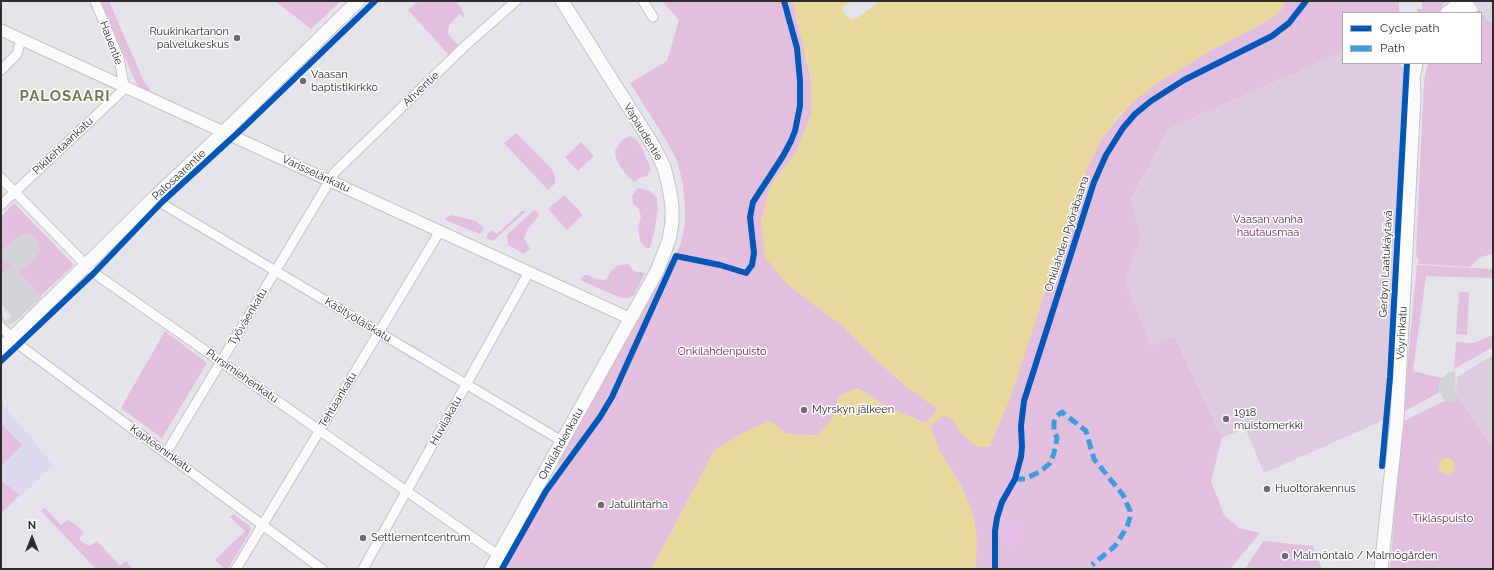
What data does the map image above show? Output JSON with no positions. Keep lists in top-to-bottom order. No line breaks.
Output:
{"streets":{"main road":["Vapaudentie","Palosaarentie","Vöyrinkatu","Onkilahdenkatu"],"street":["Hauentie","Ahventie","Pikitehtaankatu","Varisselänkatu","Työväenkatu","Käsityöläiskatu","Pursimiehenkatu","Tehtaankatu","Huvilakatu","Kapteeninkatu"],"cycle path":["Onkilahden Pyöräbaana","Gerbyn Laatukäytävä"]},"crossings":[["Hauentie","Pikitehtaankatu"],["Hauentie","Varisselänkatu"],["Ahventie","Varisselänkatu"],["Ahventie","Työväenkatu"],["Vapaudentie","Varisselänkatu"],["Vapaudentie","Onkilahdenkatu"],["Pikitehtaankatu","Varisselänkatu"],["Pikitehtaankatu","Pursimiehenkatu"],["Varisselänkatu","Palosaarentie"],["Varisselänkatu","Työväenkatu"],["Varisselänkatu","Tehtaankatu"],["Varisselänkatu","Huvilakatu"],["Varisselänkatu","Onkilahdenkatu"],["Palosaarentie","Käsityöläiskatu"],["Palosaarentie","Pursimiehenkatu"],["Palosaarentie","Kapteeninkatu"],["Työväenkatu","Käsityöläiskatu"],["Työväenkatu","Pursimiehenkatu"],["Työväenkatu","Kapteeninkatu"],["Käsityöläiskatu","Tehtaankatu"],["Käsityöläiskatu","Huvilakatu"],["Käsityöläiskatu","Onkilahdenkatu"],["Pursimiehenkatu","Tehtaankatu"],["Pursimiehenkatu","Huvilakatu"],["Pursimiehenkatu","Onkilahdenkatu"],["Tehtaankatu","Kapteeninkatu"]],"districts":["PALOSAARI"],"parks":["Vaasan vanha hautausmaa","Onkilahdenpuisto","Tiklaspuisto"],"places":["Ruukinkartanon palvelukeskus","Vaasan baptistikirkko","Myrskyn jälkeen","1918 muistomerkki","Huoltorakennus","Jatulintarha","Settlementcentrum","Malmöntalo / Malmögården"],"legend":["Cycle path","Path"],"north":"top"}
